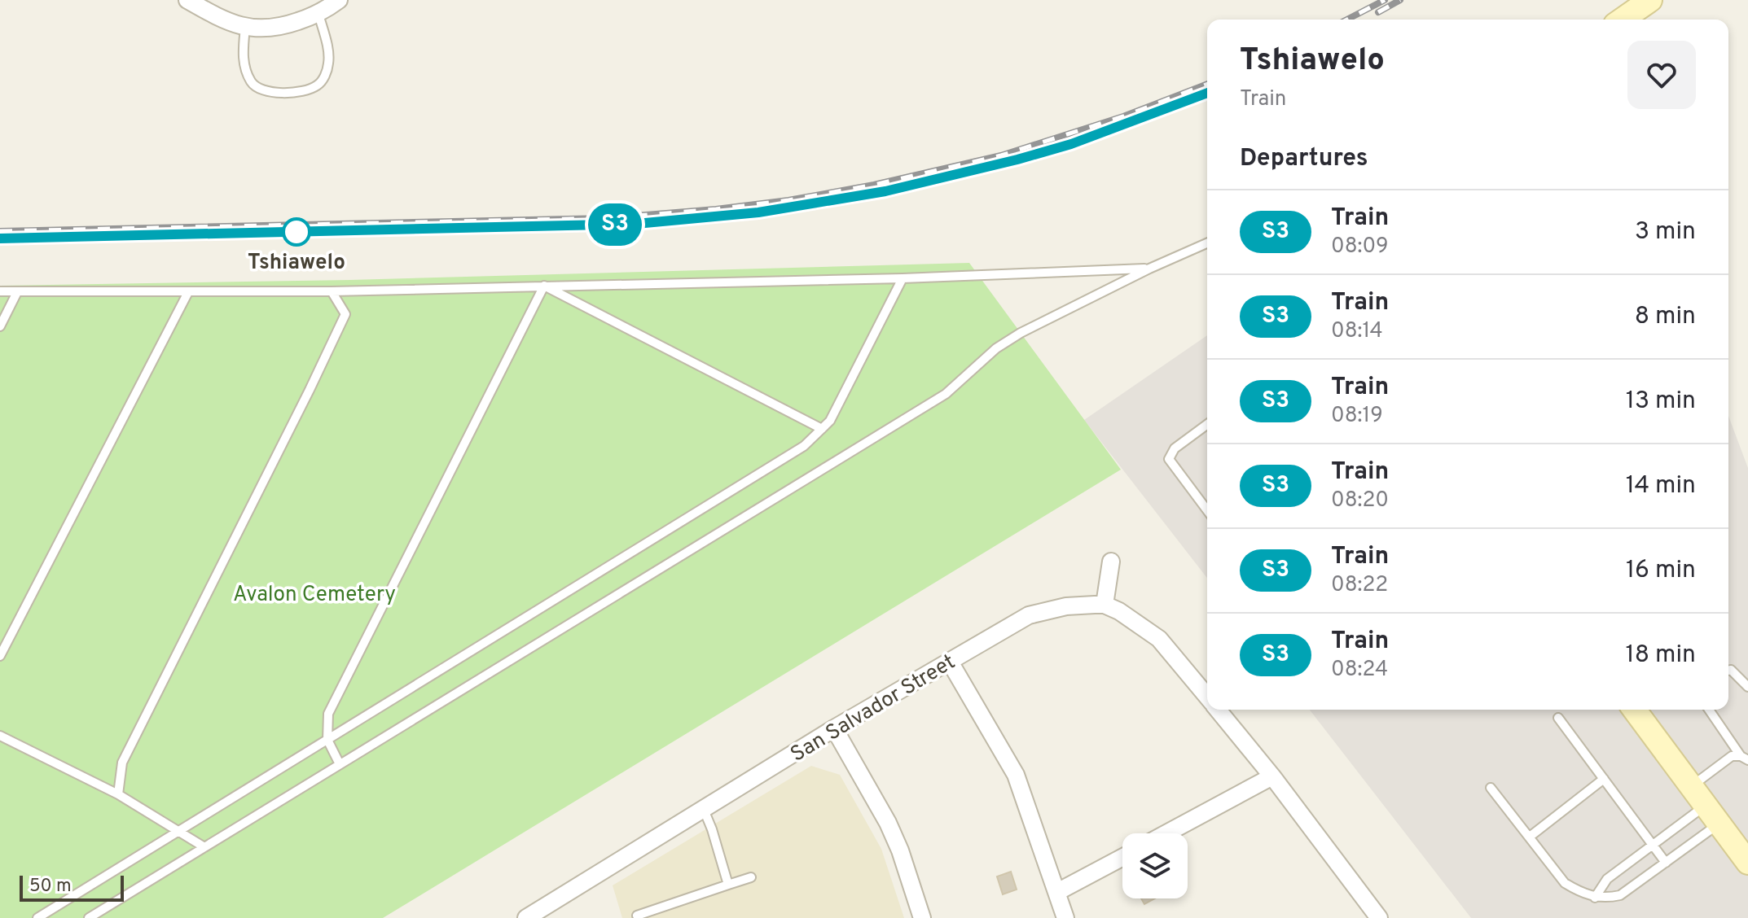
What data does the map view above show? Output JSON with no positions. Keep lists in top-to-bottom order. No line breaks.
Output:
{"streets":{"street":["San Salvador Street"]},"parks":["Avalon Cemetery"],"places":["Tshiawelo"],"scale_bar":"50 m","page":{"on_map":"S3","heading":[["Tshiawelo","Train"],"Departures"],"list":[{"mark":"S3","name":"Train","note":"08:09","value":"3 min"},{"mark":"S3","name":"Train","note":"08:14","value":"8 min"},{"mark":"S3","name":"Train","note":"08:19","value":"13 min"},{"mark":"S3","name":"Train","note":"08:20","value":"14 min"},{"mark":"S3","name":"Train","note":"08:22","value":"16 min"},{"mark":"S3","name":"Train","note":"08:24","value":"18 min"}],"scale":"50 m"}}
